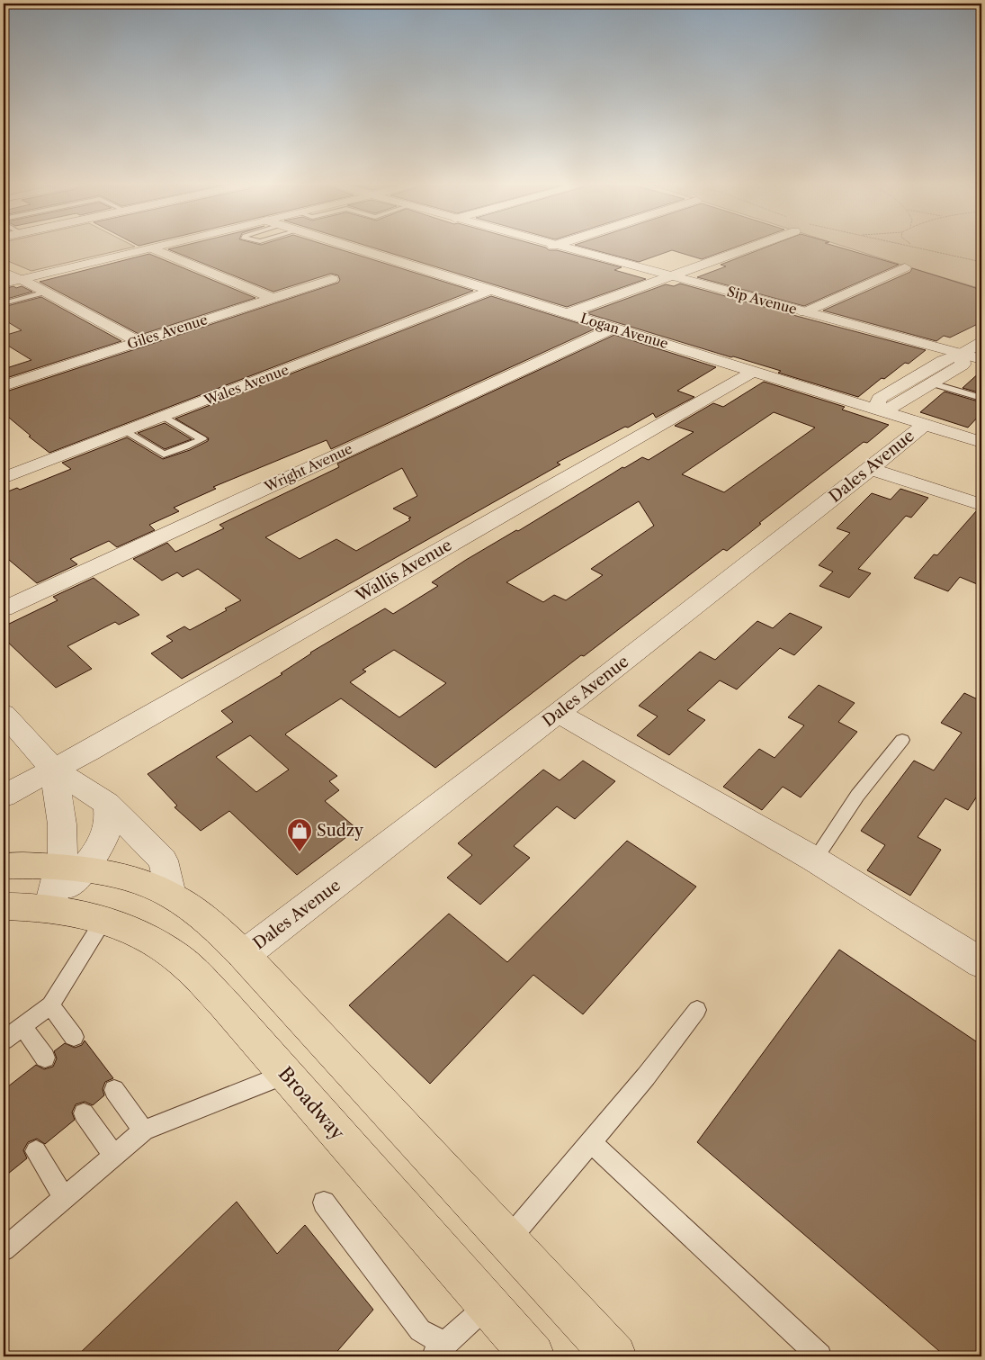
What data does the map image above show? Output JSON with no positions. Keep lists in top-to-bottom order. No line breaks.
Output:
{"streets":{"highway":["Broadway"],"street":["Sip Avenue","Logan Avenue","Giles Avenue","Wales Avenue","Dales Avenue","Wright Avenue","Wallis Avenue"]},"crossings":[["Logan Avenue","Wales Avenue"],["Logan Avenue","Dales Avenue"],["Logan Avenue","Wright Avenue"],["Logan Avenue","Wallis Avenue"]],"places":{"shop":["Sudzy"]}}
